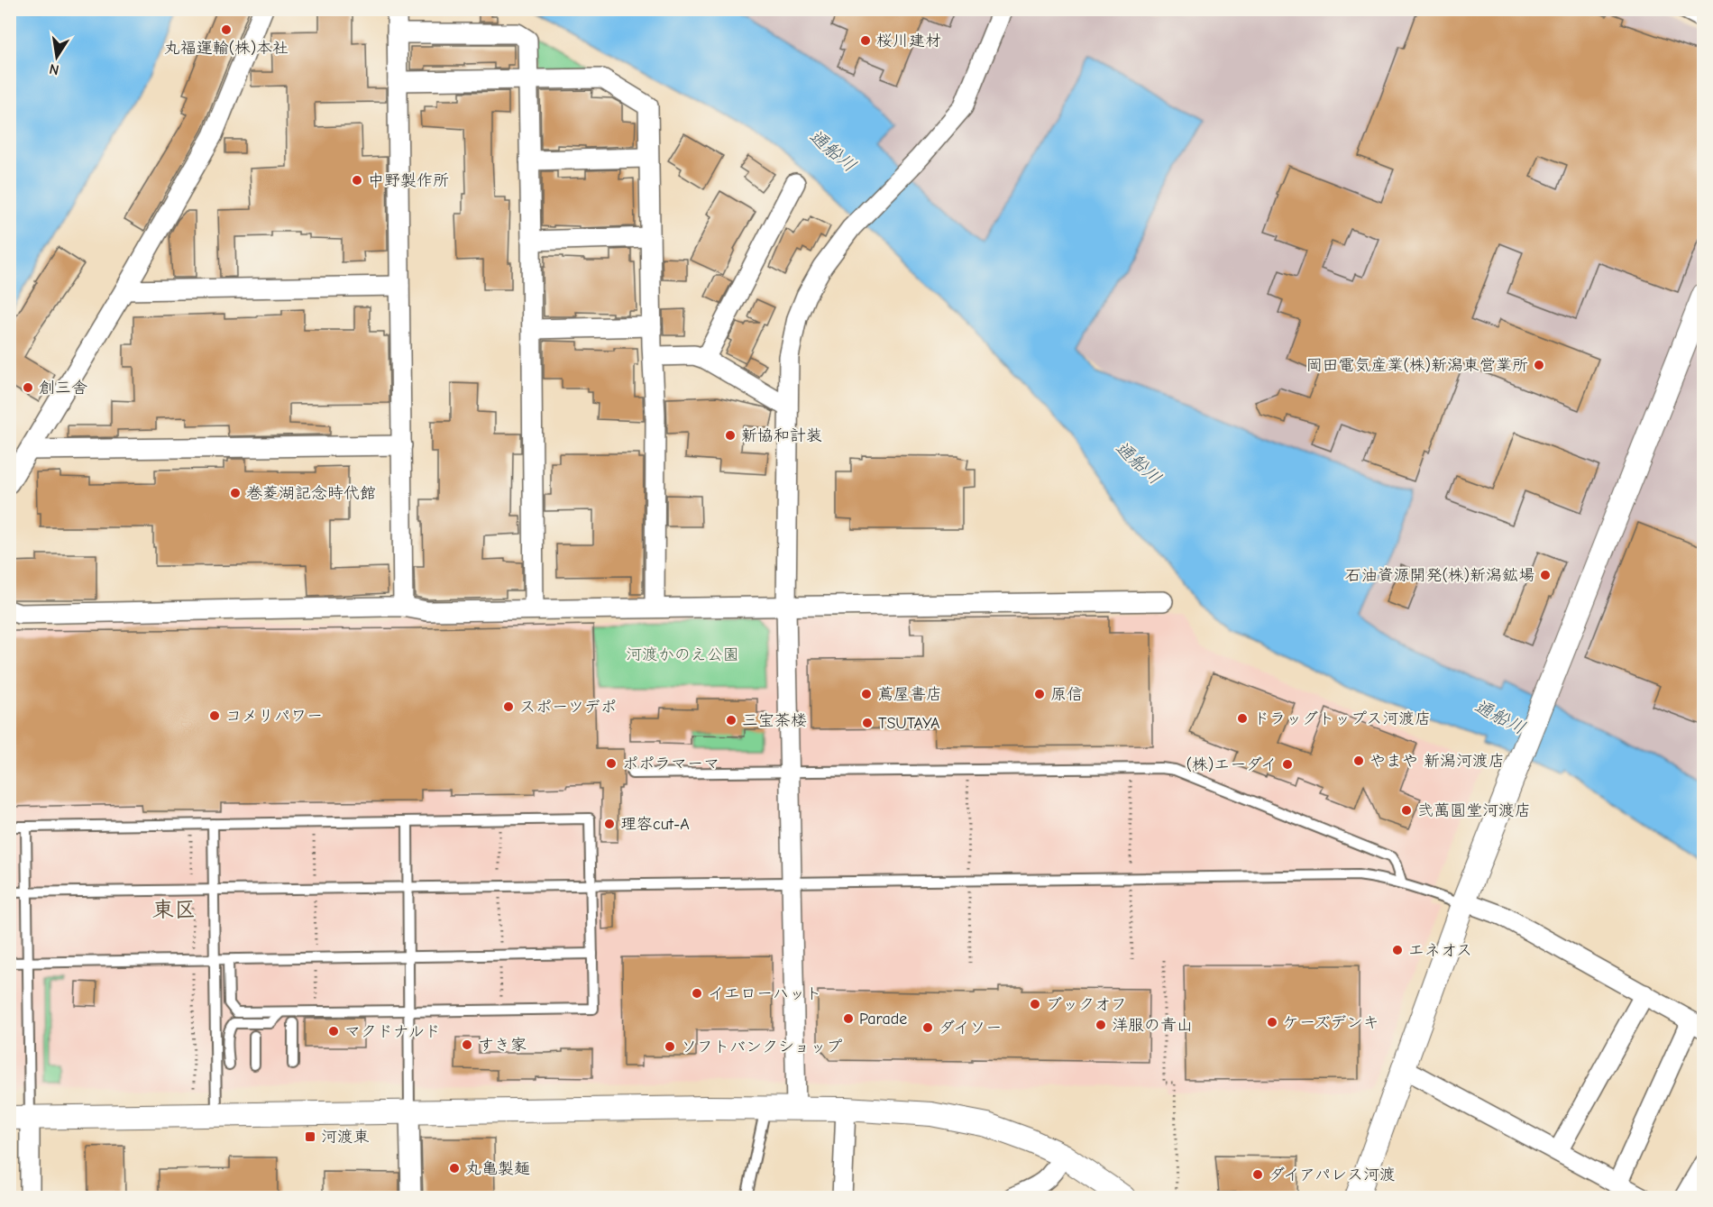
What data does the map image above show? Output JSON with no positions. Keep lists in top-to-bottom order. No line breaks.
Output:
{"districts":["東区"],"water":["通船川"],"parks":["河渡かのえ公園"],"places":{"other":["丸福運輸(株)本社","桜川建材","中野製作所","岡田電気産業(株)新潟東営業所","創三舎","新協和計装","巻菱湖記念時代館","石油資源開発(株)新潟鉱場","蔦屋書店","原信","スポーツデポ","コメリパワー","ドラッグトップス河渡店","三宝茶楼","TSUTAYA","やまや 新潟河渡店","ポポラマーマ","(株)エーダイ","弐萬圓堂河渡店","理容cut-A","エネオス","イエローハット","ブックオフ","Parade","ケーズデンキ","洋服の青山","ダイソー","マクドナルド","すき家","ソフトバンクショップ","丸亀製麺","ダイアパレス河渡"],"transit":["河渡東"]},"north":"bottom"}
